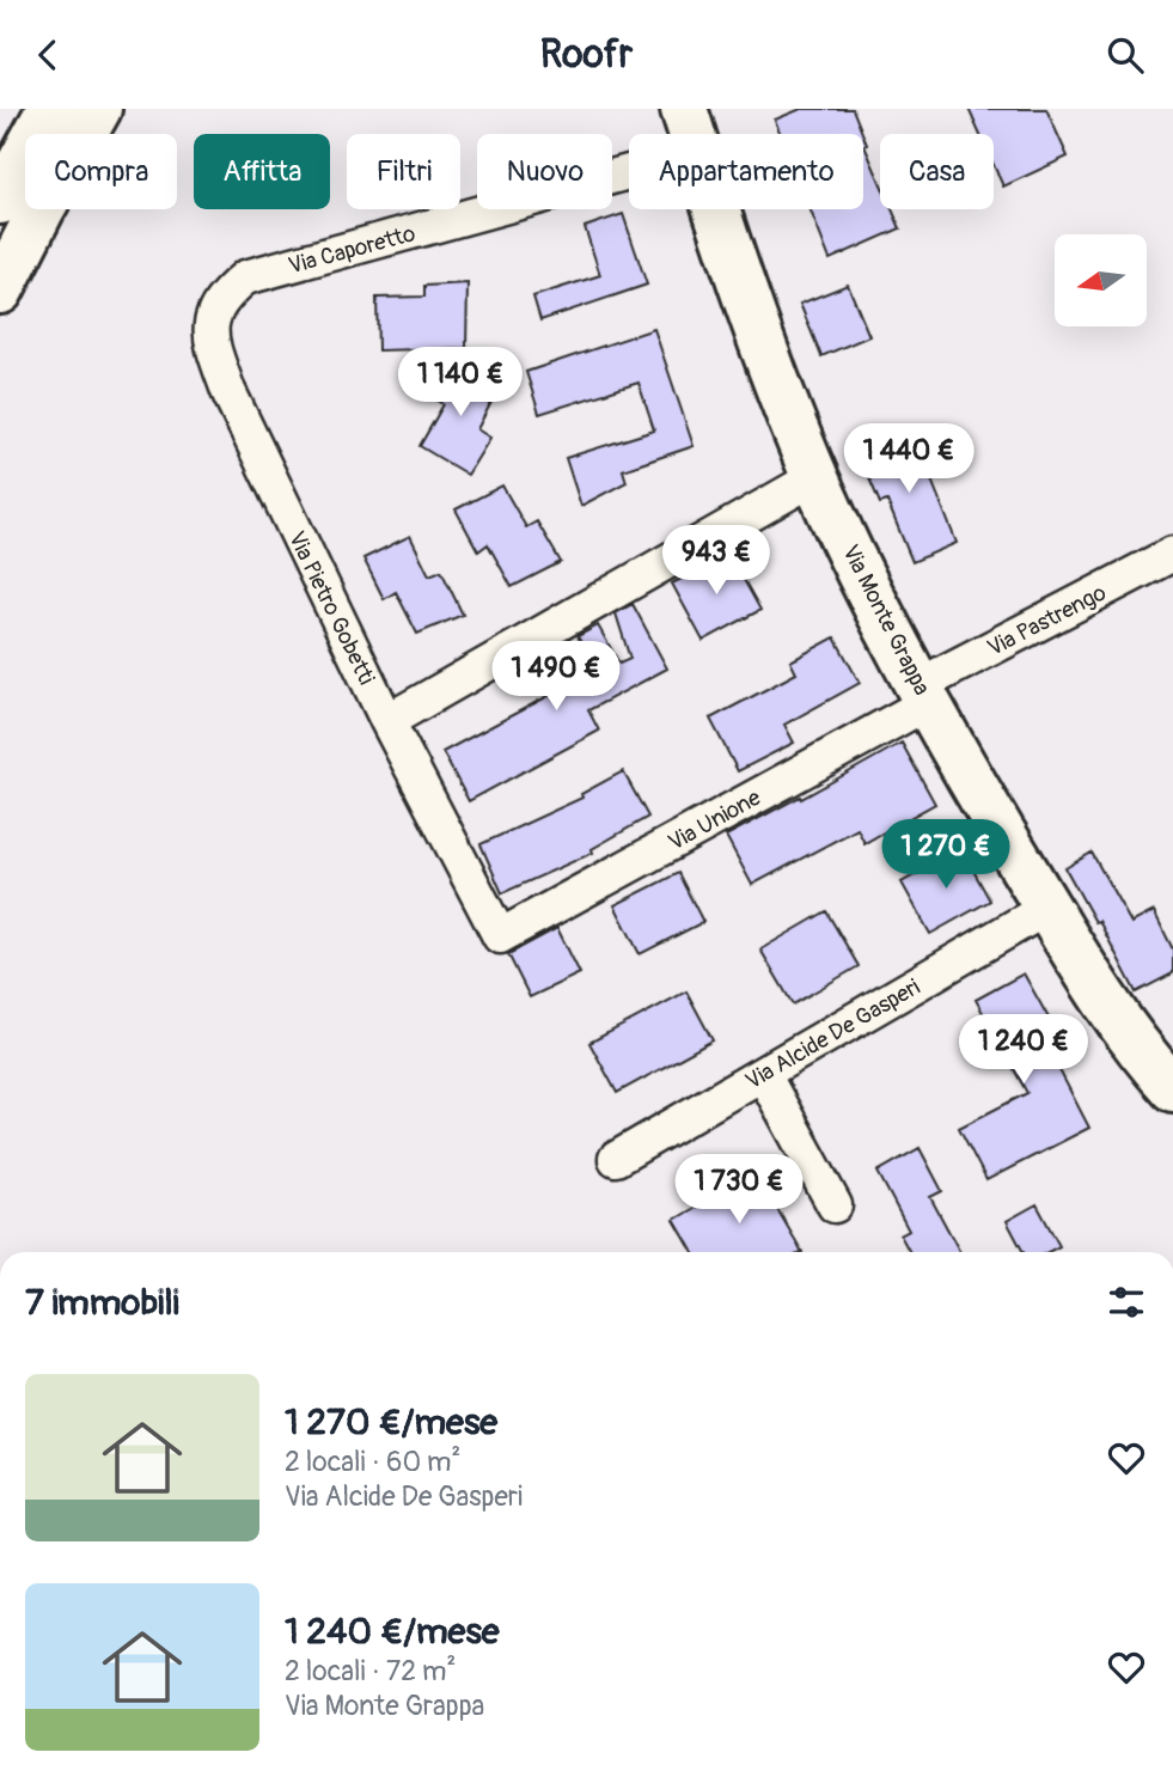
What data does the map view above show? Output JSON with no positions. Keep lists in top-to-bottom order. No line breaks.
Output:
{"streets":{"main road":["Via Monte Grappa"],"street":["Via Caporetto","Via Pietro Gobetti","Via Pastrengo","Via Unione","Via Alcide De Gasperi"]},"crossings":[["Via Caporetto","Via Pietro Gobetti"],["Via Pietro Gobetti","Via Unione"],["Via Monte Grappa","Via Pastrengo"],["Via Monte Grappa","Via Unione"],["Via Monte Grappa","Via Alcide De Gasperi"],["Via Pastrengo","Via Unione"]],"north":"left","page":{"header":"Roofr","chip":["Compra","Affitta","Filtri","Nuovo","Appartamento","Casa"],"price":["1 140 €","1 440 €","943 €","1 490 €","1 270 €","1 240 €","1 730 €"],"heading":"7 immobili","list":[{"name":"1 270 €/mese","note":"2 locali · 60 m² · Via Alcide De Gasperi"},{"name":"1 240 €/mese","note":"2 locali · 72 m² · Via Monte Grappa"}]}}
